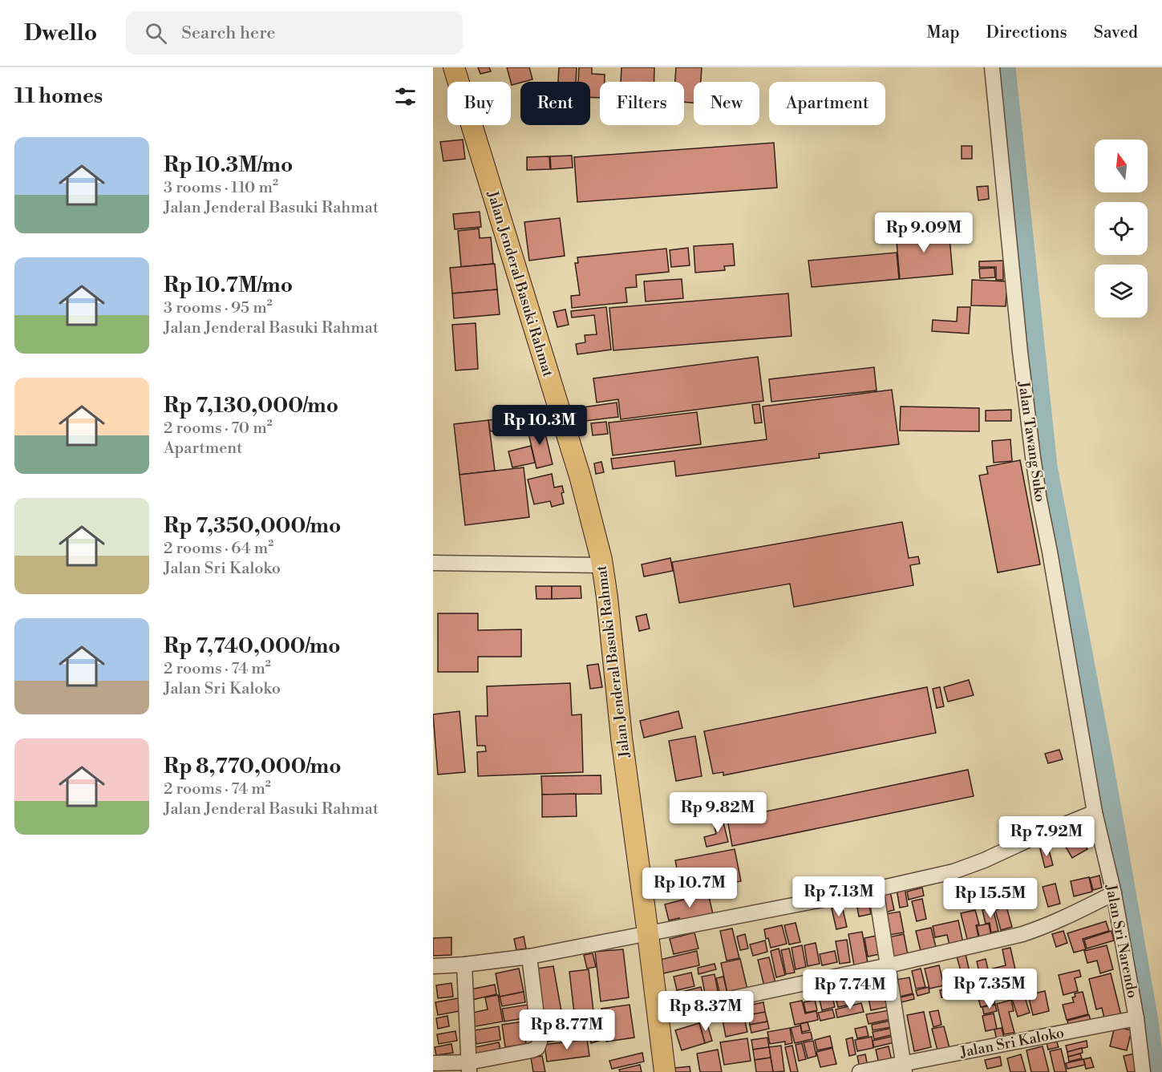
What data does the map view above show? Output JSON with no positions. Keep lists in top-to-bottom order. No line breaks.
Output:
{"streets":{"highway":["Jalan Jenderal Basuki Rahmat"],"street":["Jalan Tawang Suko","Jalan Sri Narendo","Jalan Sri Kaloko"]},"crossings":[["Jalan Tawang Suko","Jalan Sri Narendo"],["Jalan Sri Narendo","Jalan Sri Kaloko"]],"north":"top","page":{"header":"Dwello","search":"Search here","nav":["Map","Directions","Saved"],"heading":"11 homes","chip":["Buy","Rent","Filters","New","Apartment"],"list":[{"name":"Rp 10.3M/mo","note":"3 rooms · 110 m² · Jalan Jenderal Basuki Rahmat"},{"name":"Rp 10.7M/mo","note":"3 rooms · 95 m² · Jalan Jenderal Basuki Rahmat"},{"name":"Rp 7,130,000/mo","note":"2 rooms · 70 m² · Apartment"},{"name":"Rp 7,350,000/mo","note":"2 rooms · 64 m² · Jalan Sri Kaloko"},{"name":"Rp 7,740,000/mo","note":"2 rooms · 74 m² · Jalan Sri Kaloko"},{"name":"Rp 8,770,000/mo","note":"2 rooms · 74 m² · Jalan Jenderal Basuki Rahmat"}],"price":["Rp 9.09M","Rp 10.3M","Rp 9.82M","Rp 7.92M","Rp 10.7M","Rp 7.13M","Rp 15.5M","Rp 7.35M","Rp 7.74M","Rp 8.37M","Rp 8.77M"]}}
